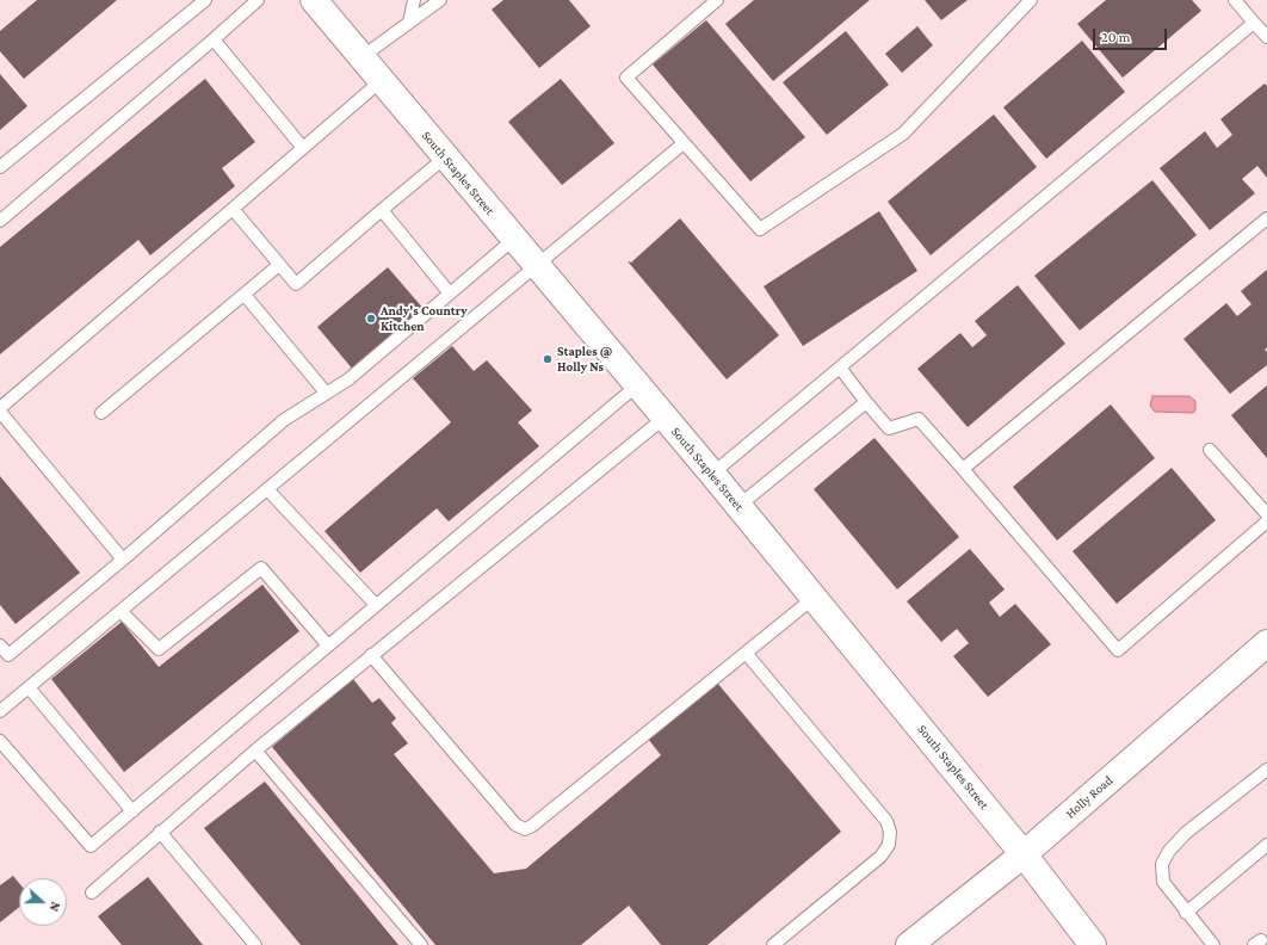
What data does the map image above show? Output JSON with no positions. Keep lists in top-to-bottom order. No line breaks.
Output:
{"streets":{"main road":["South Staples Street","Holly Road"]},"crossings":[["South Staples Street","Holly Road"]],"places":["Andy's Country Kitchen","Staples @ Holly Ns"],"scale_bar":"20 m","north":"right"}
